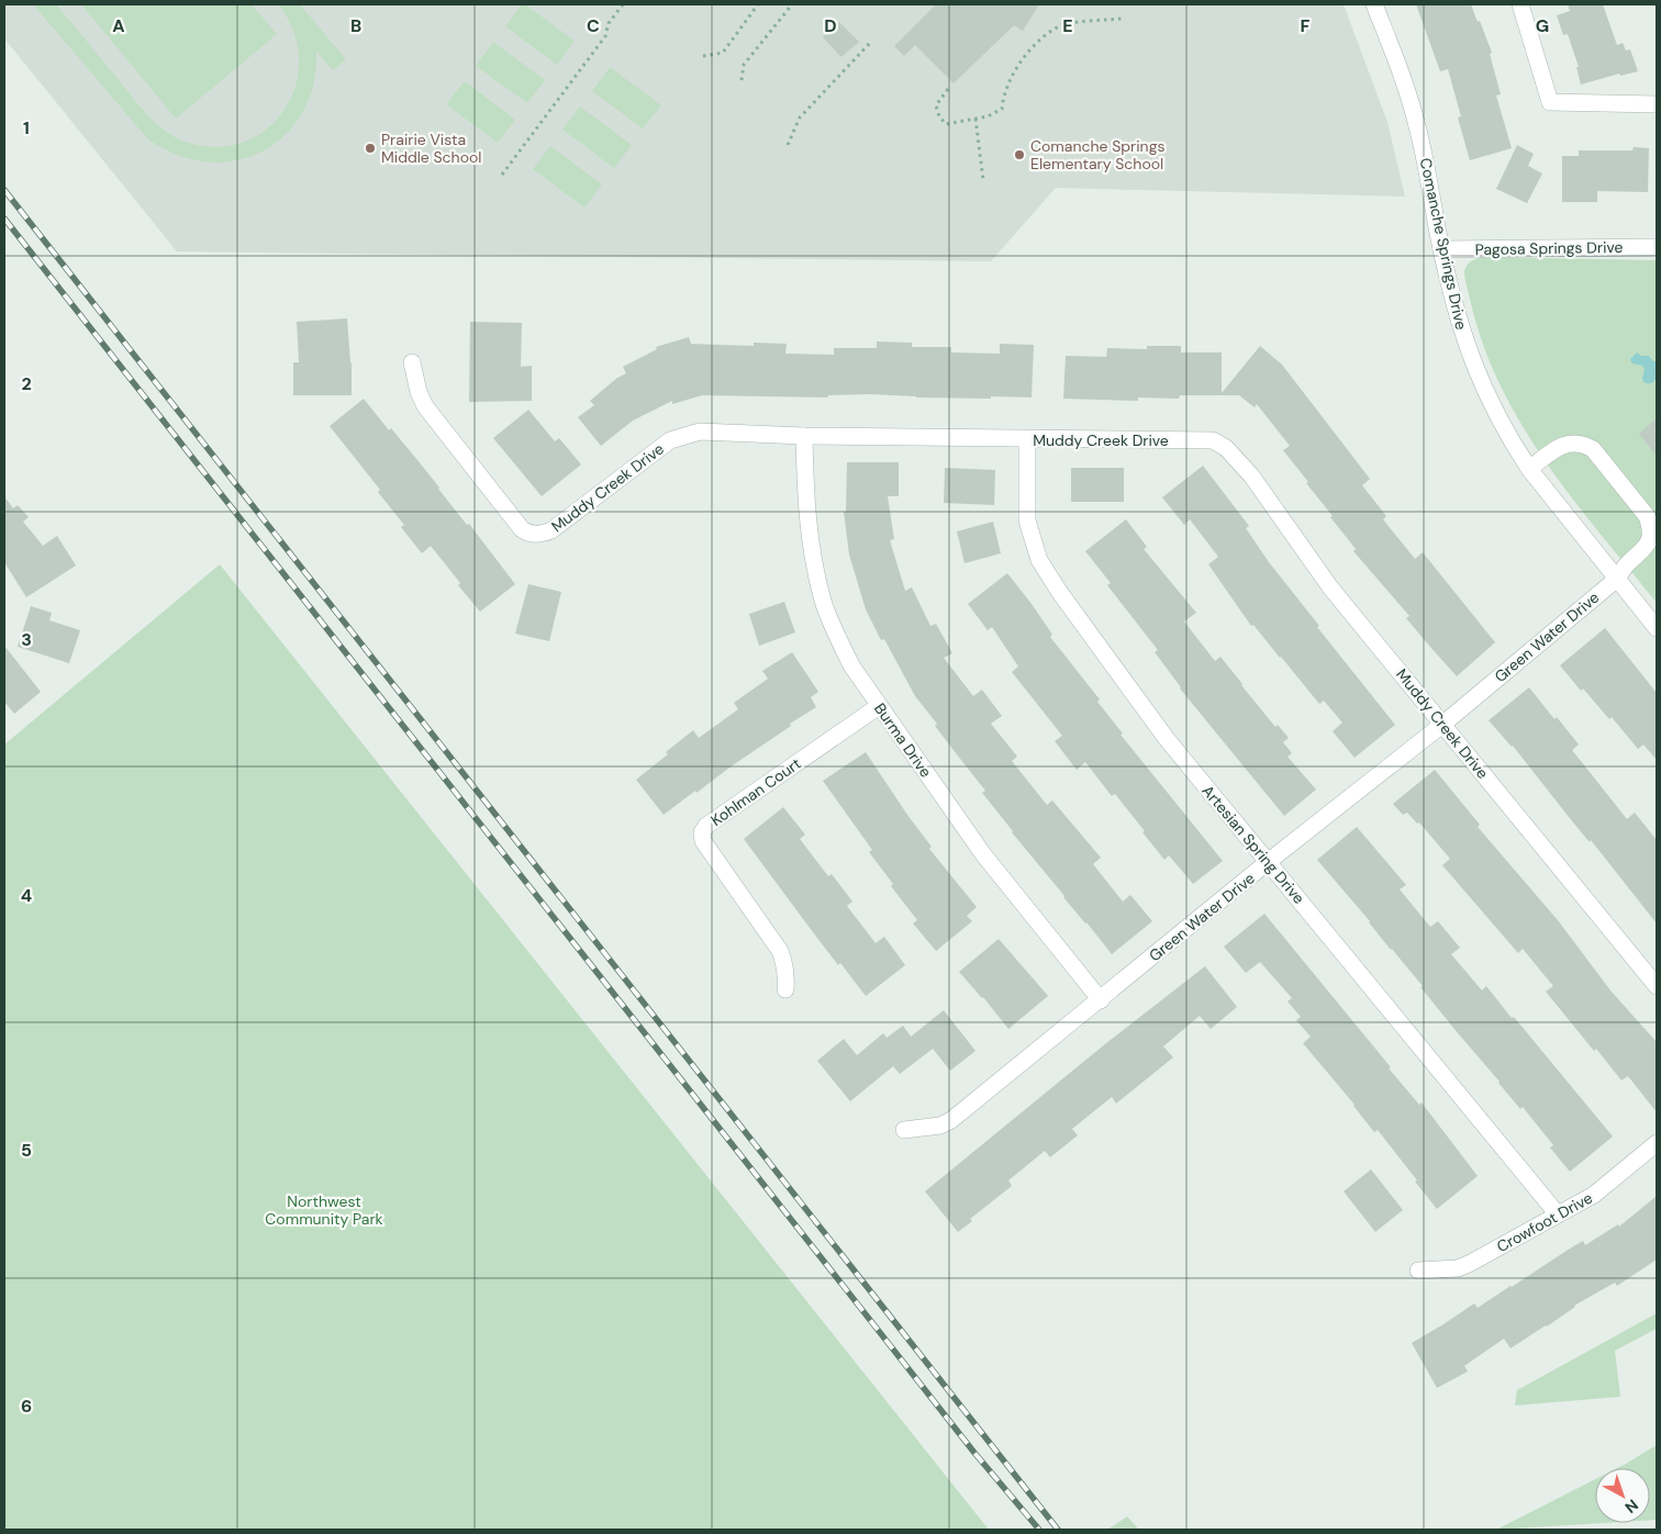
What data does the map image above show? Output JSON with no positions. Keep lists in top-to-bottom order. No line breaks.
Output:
{"streets":{"street":["Comanche Springs Drive","Pagosa Springs Drive","Muddy Creek Drive","Green Water Drive","Burma Drive","Kohlman Court","Artesian Spring Drive","Crowfoot Drive"]},"crossings":[["Comanche Springs Drive","Pagosa Springs Drive"],["Comanche Springs Drive","Green Water Drive"],["Muddy Creek Drive","Green Water Drive"],["Muddy Creek Drive","Burma Drive"],["Muddy Creek Drive","Artesian Spring Drive"],["Green Water Drive","Burma Drive"],["Green Water Drive","Artesian Spring Drive"],["Burma Drive","Kohlman Court"],["Artesian Spring Drive","Crowfoot Drive"]],"parks":["Northwest Community Park"],"places":["Prairie Vista Middle School","Comanche Springs Elementary School"],"north":"bottom right","grid":{"columns":["A","B","C","D","E","F","G"],"rows":["1","2","3","4","5","6"]}}
